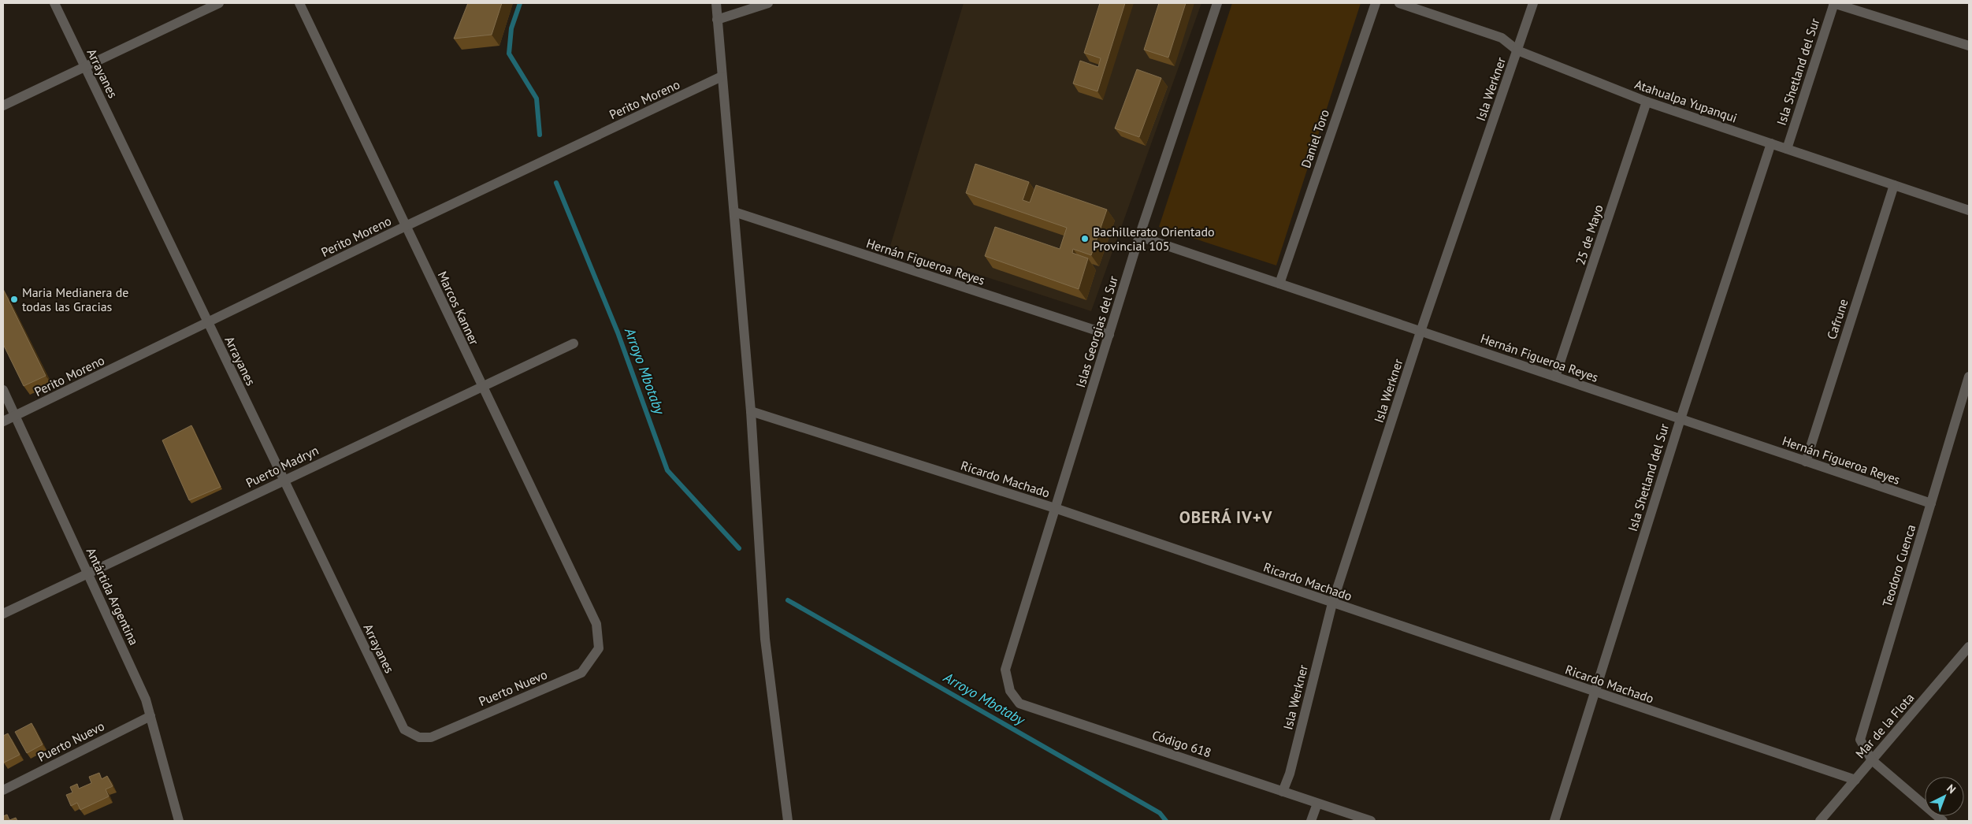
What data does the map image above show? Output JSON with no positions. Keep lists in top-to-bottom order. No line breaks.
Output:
{"streets":{"street":["Isla Shetland del Sur","Arrayanes","Isla Werkner","Perito Moreno","Atahualpa Yupanqui","Daniel Toro","25 de Mayo","Hernán Figueroa Reyes","Marcos Kanner","Cafrune","Islas Georgias del Sur","Puerto Madryn","Ricardo Machado","Teodoro Cuenca","Antártida Argentina","Puerto Nuevo","Mar de la Flota","Código 618"]},"crossings":[["Isla Shetland del Sur","Atahualpa Yupanqui"],["Isla Shetland del Sur","Hernán Figueroa Reyes"],["Isla Shetland del Sur","Ricardo Machado"],["Arrayanes","Perito Moreno"],["Arrayanes","Puerto Madryn"],["Arrayanes","Puerto Nuevo"],["Isla Werkner","Atahualpa Yupanqui"],["Isla Werkner","Hernán Figueroa Reyes"],["Isla Werkner","Ricardo Machado"],["Isla Werkner","Código 618"],["Perito Moreno","Marcos Kanner"],["Perito Moreno","Antártida Argentina"],["Atahualpa Yupanqui","25 de Mayo"],["Atahualpa Yupanqui","Cafrune"],["Daniel Toro","Hernán Figueroa Reyes"],["25 de Mayo","Hernán Figueroa Reyes"],["Hernán Figueroa Reyes","Cafrune"],["Hernán Figueroa Reyes","Islas Georgias del Sur"],["Hernán Figueroa Reyes","Teodoro Cuenca"],["Marcos Kanner","Puerto Madryn"],["Marcos Kanner","Puerto Nuevo"],["Islas Georgias del Sur","Ricardo Machado"],["Islas Georgias del Sur","Código 618"],["Puerto Madryn","Antártida Argentina"],["Ricardo Machado","Mar de la Flota"],["Teodoro Cuenca","Mar de la Flota"],["Antártida Argentina","Puerto Nuevo"]],"districts":["OBERÁ IV+V"],"water":["Arroyo Mbotaby"],"places":["Bachillerato Orientado Provincial 105","Maria Medianera de todas las Gracias"],"north":"top right"}
